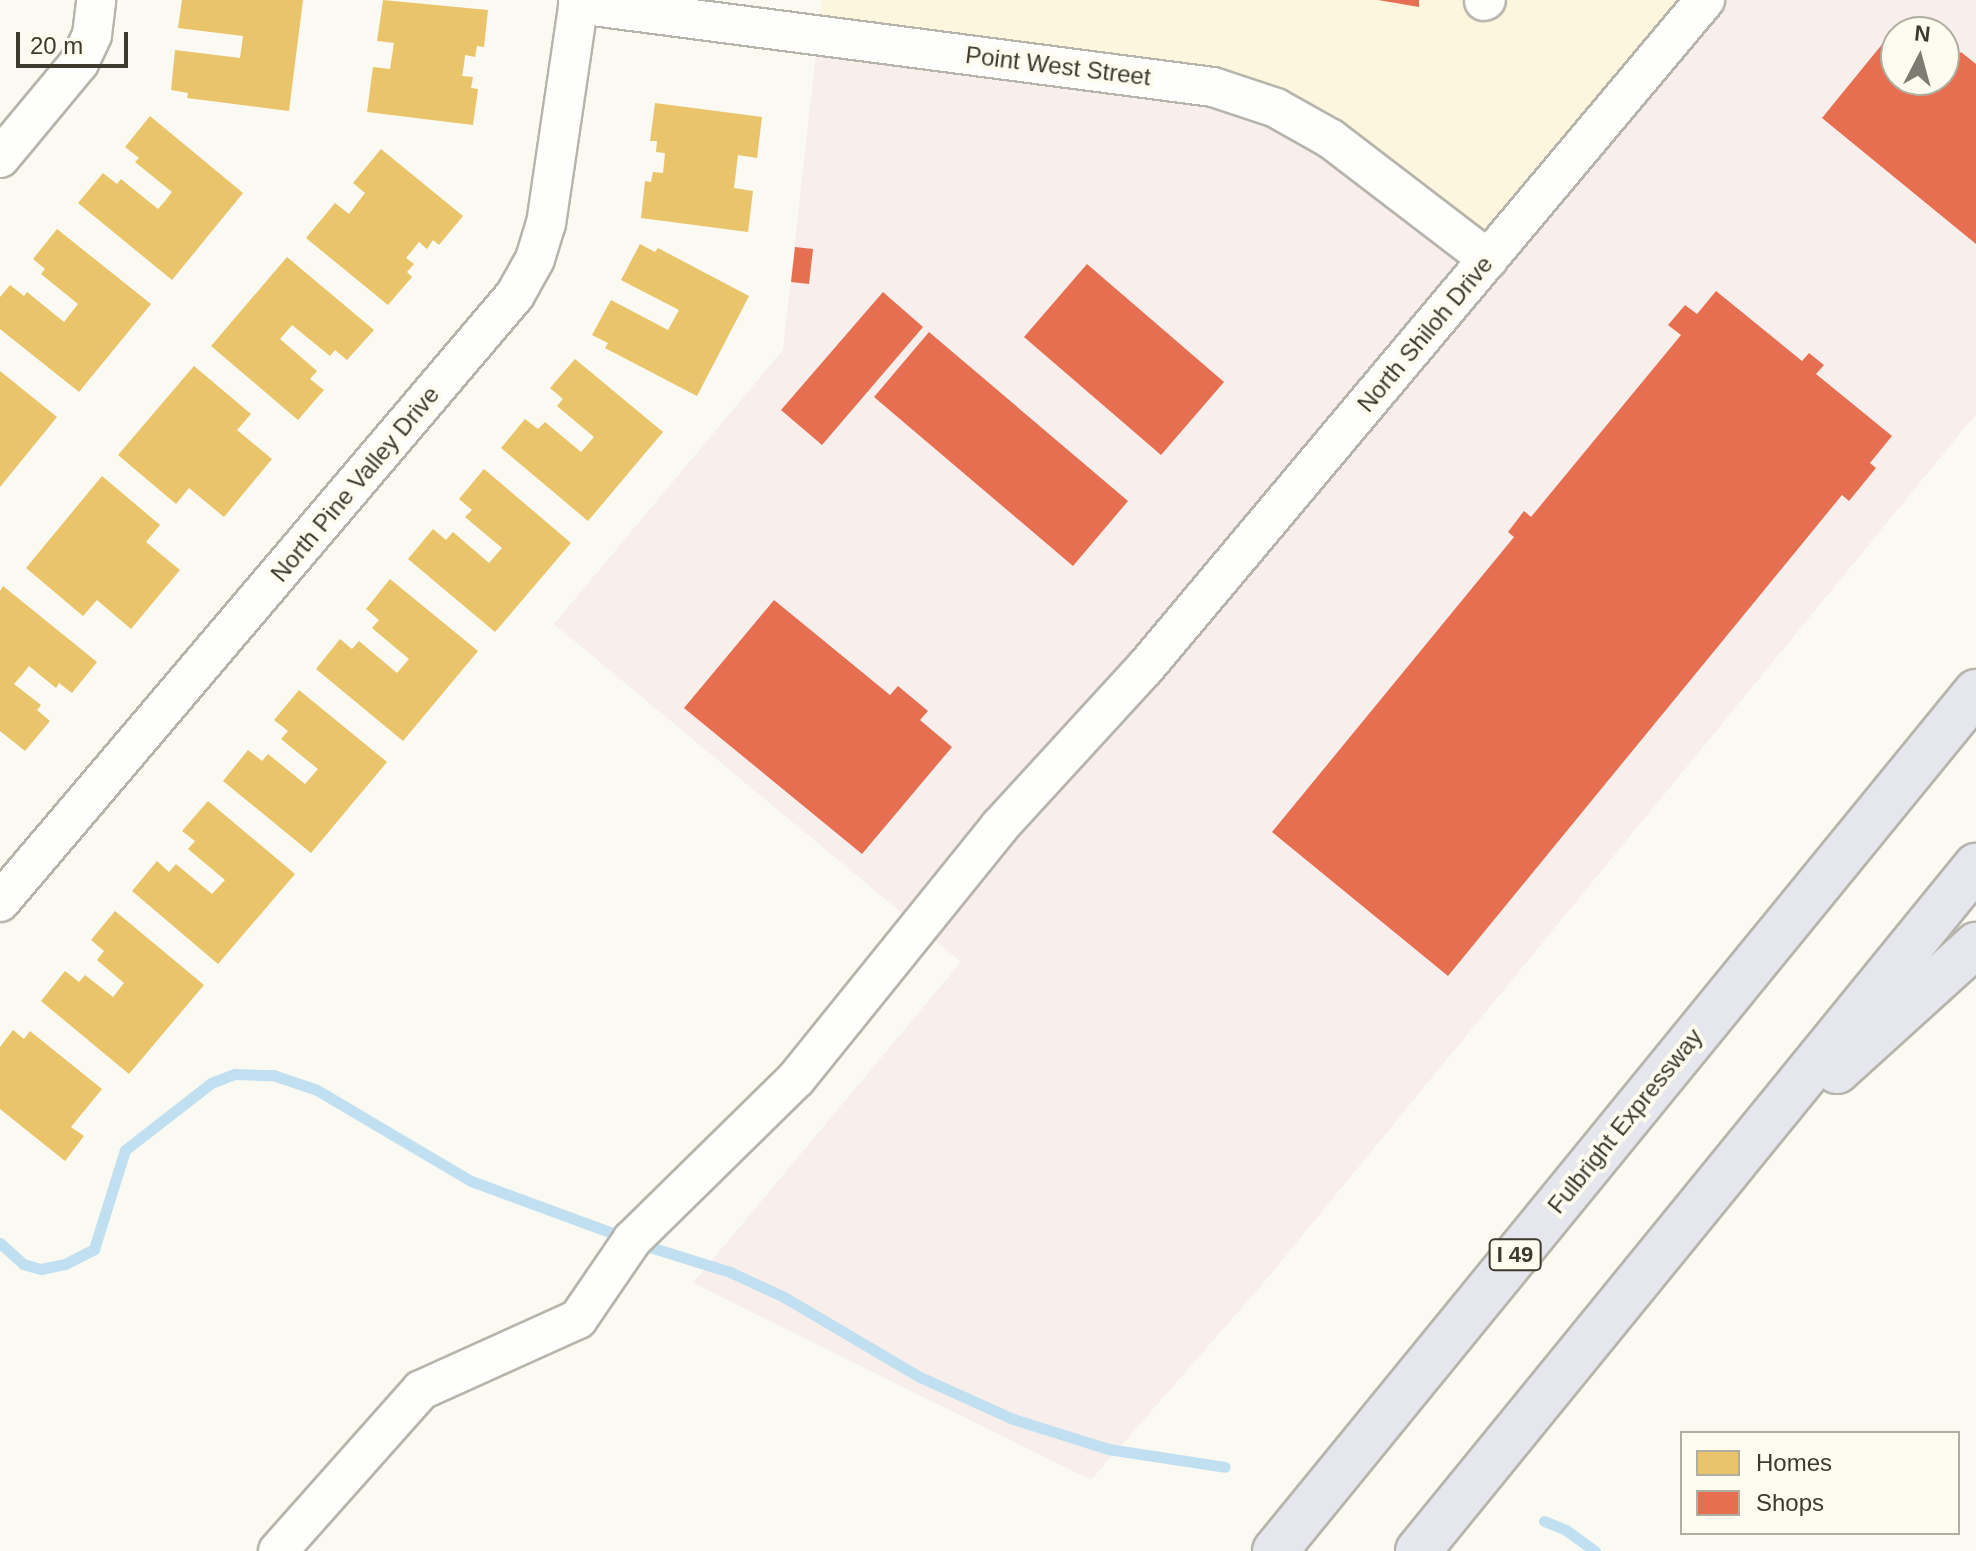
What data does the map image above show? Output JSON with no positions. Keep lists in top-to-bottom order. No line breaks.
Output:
{"streets":{"highway":["Fulbright Expressway","I 49"],"street":["Point West Street","North Shiloh Drive","North Pine Valley Drive"]},"crossings":[["Point West Street","North Shiloh Drive"],["Point West Street","North Pine Valley Drive"]],"legend":["Homes","Shops"],"scale_bar":"20 m","north":"top"}
